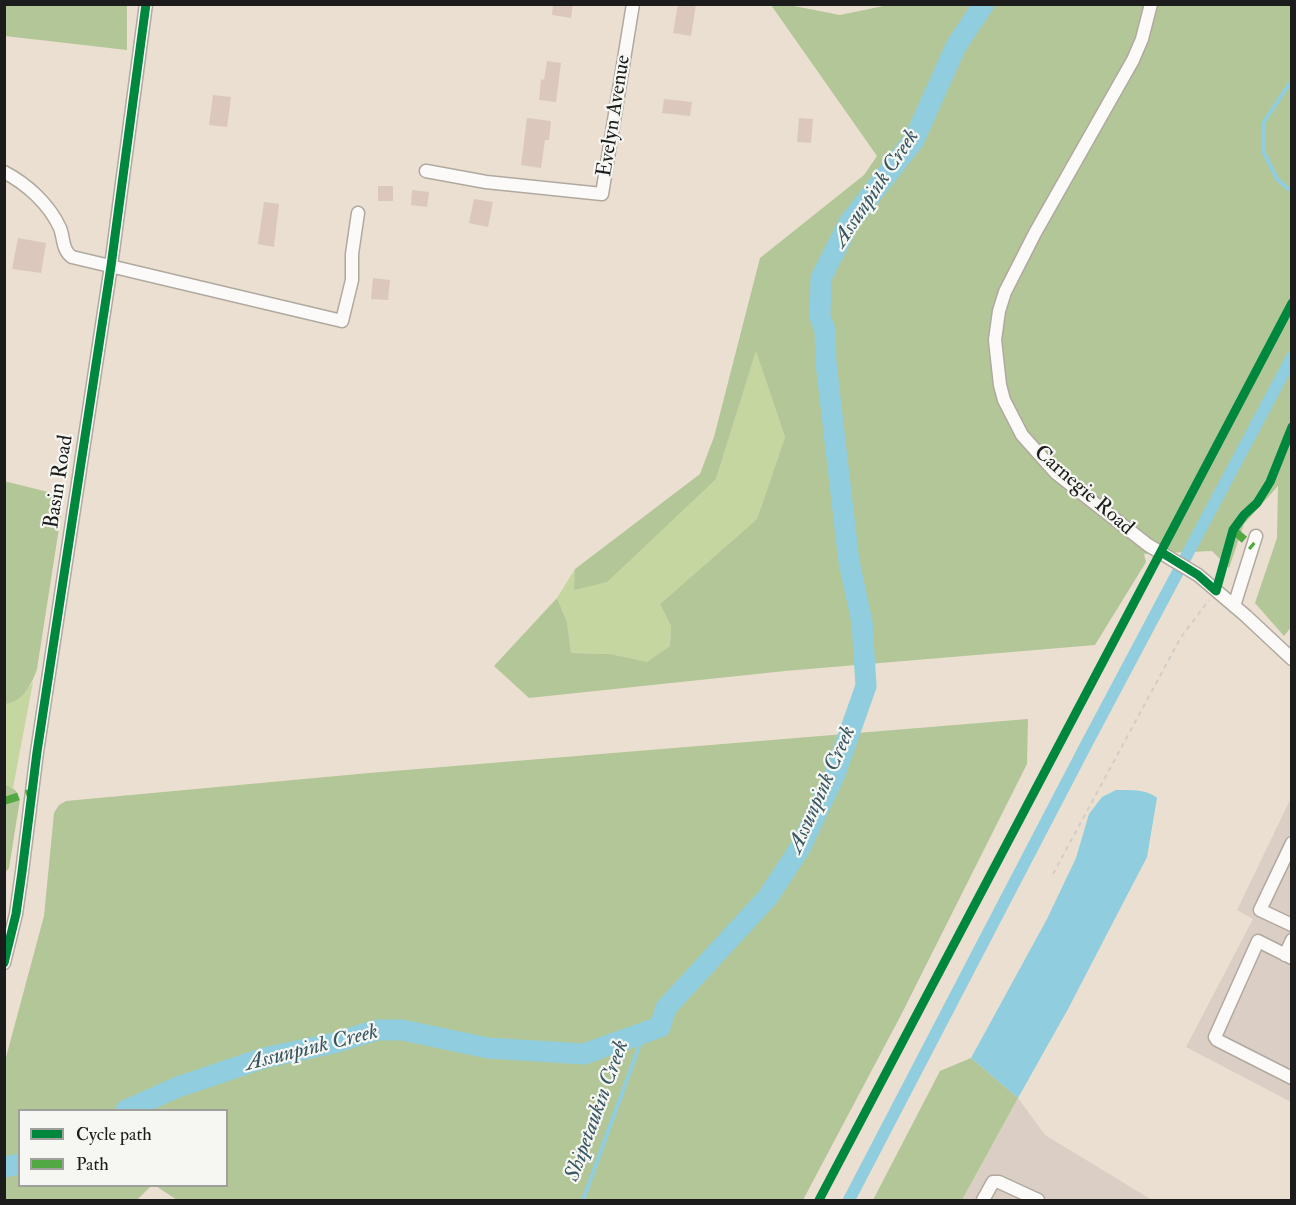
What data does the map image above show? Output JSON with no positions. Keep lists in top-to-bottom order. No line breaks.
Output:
{"streets":{"street":["Evelyn Avenue","Basin Road","Carnegie Road"]},"water":["Assunpink Creek","Shipetaukin Creek"],"legend":["Cycle path","Path"]}
